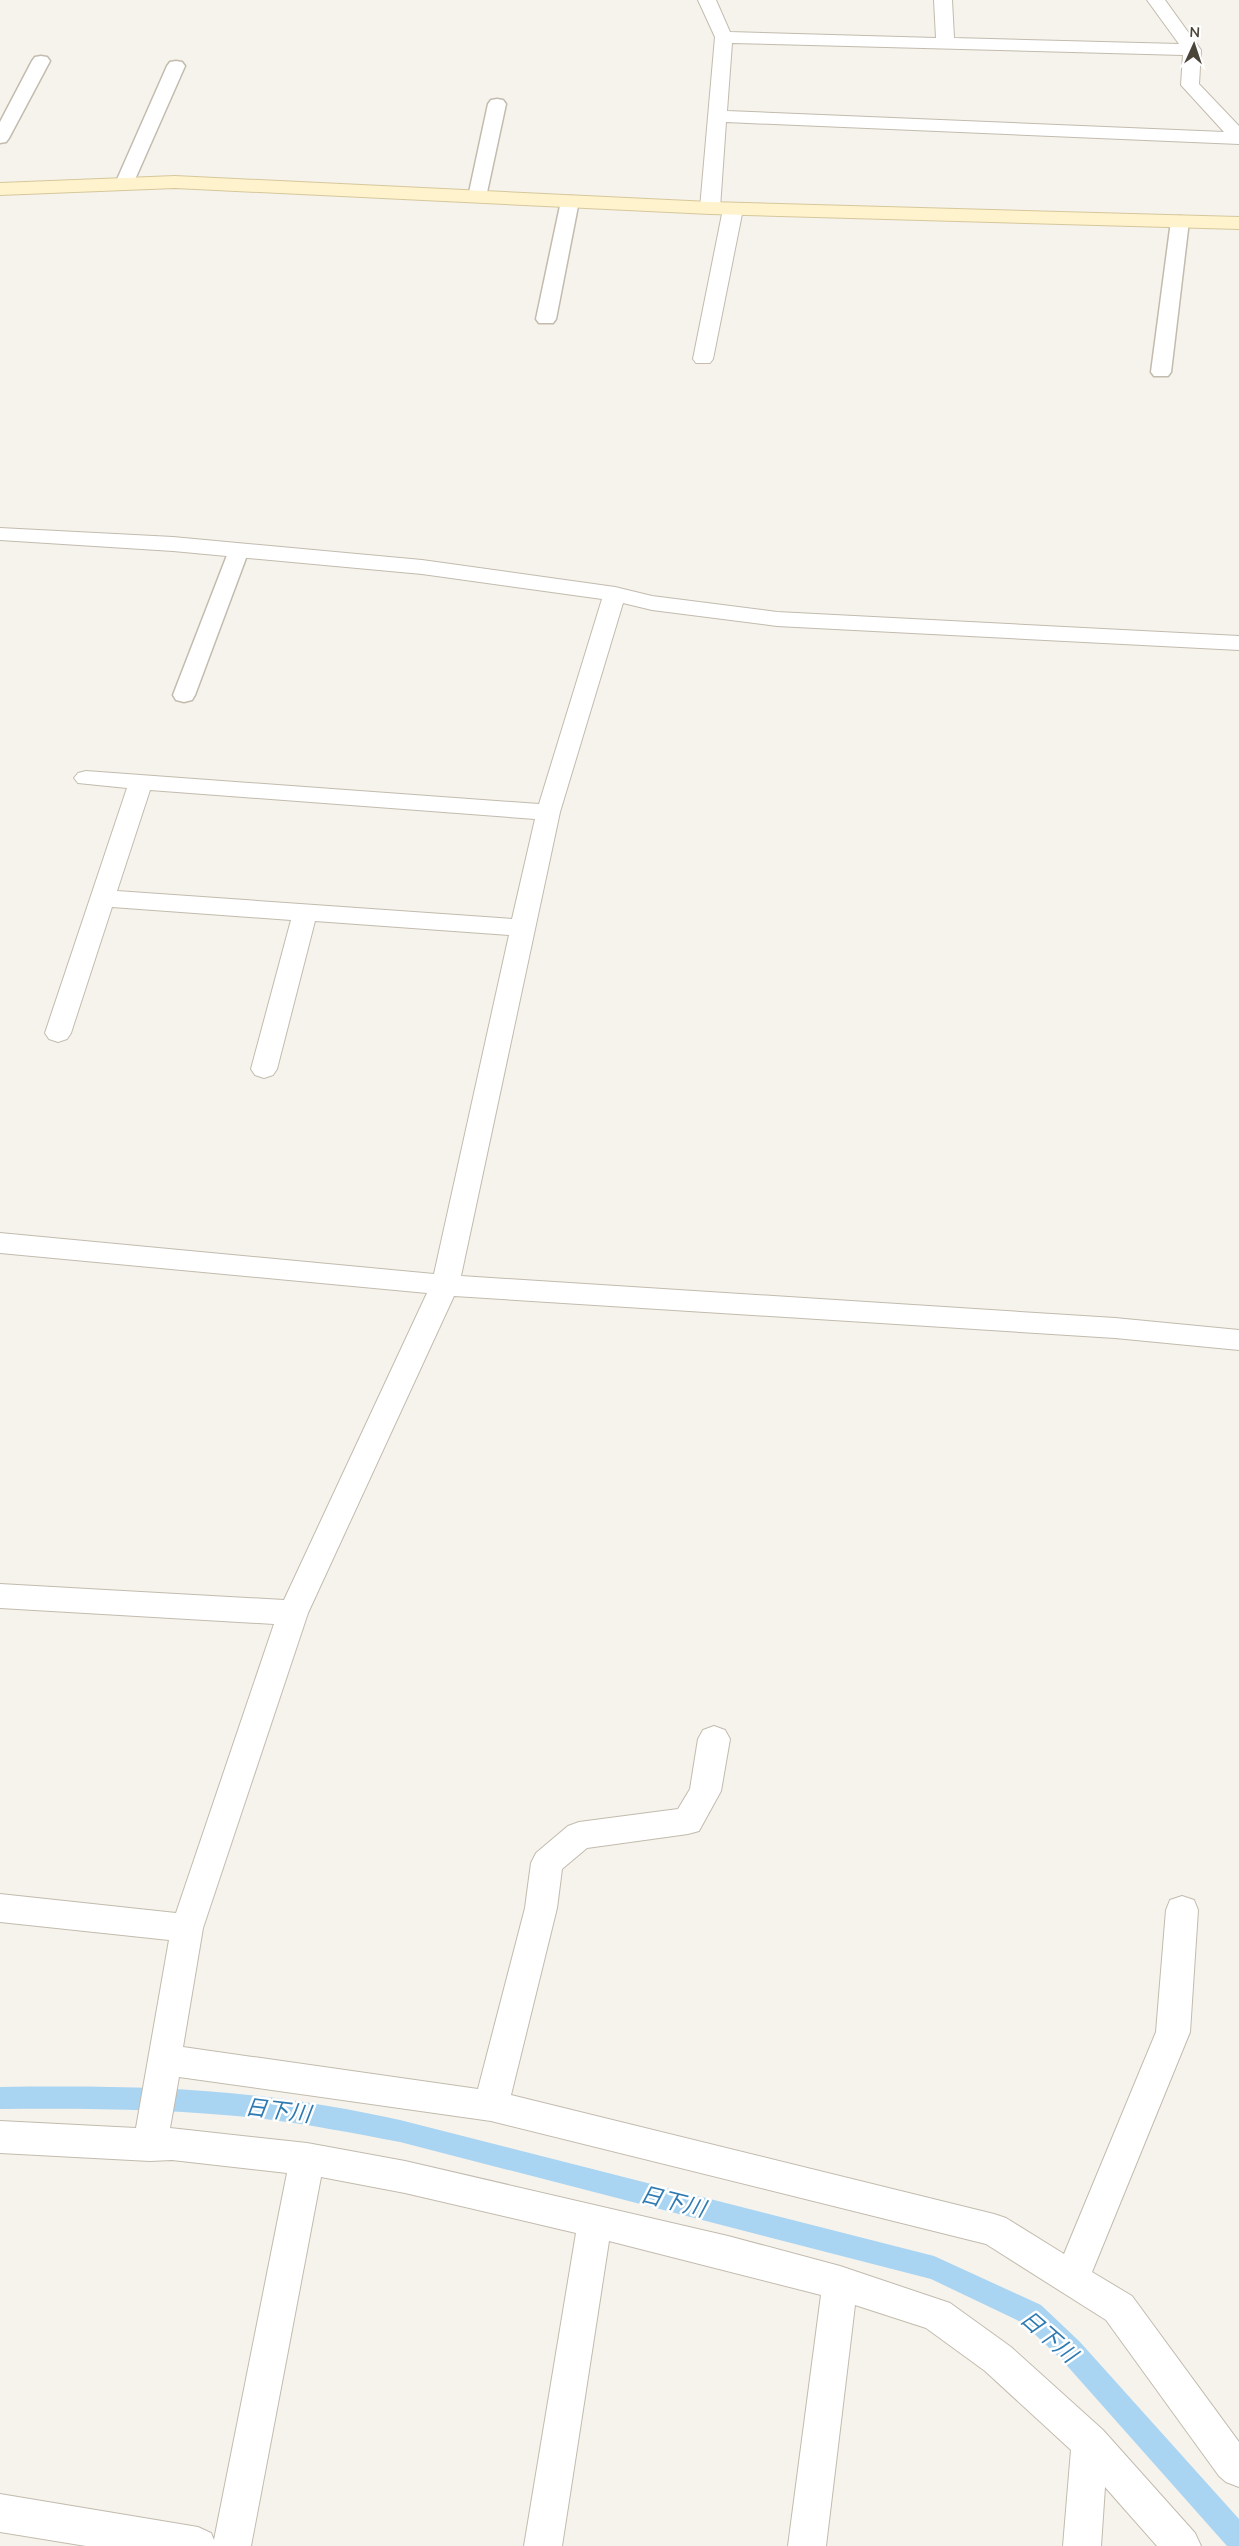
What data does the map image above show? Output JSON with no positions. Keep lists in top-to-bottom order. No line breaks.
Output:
{"water":["日下川"],"north":"top"}
